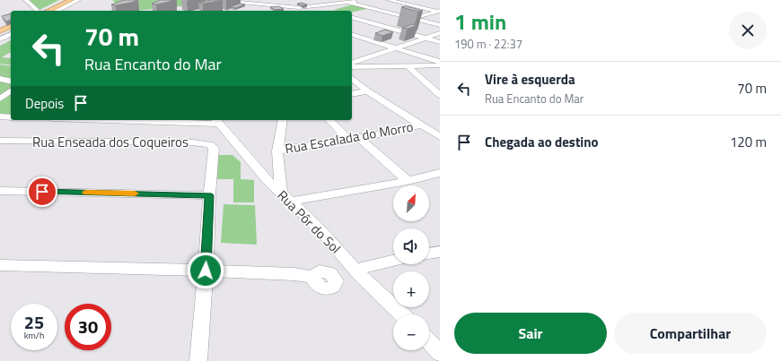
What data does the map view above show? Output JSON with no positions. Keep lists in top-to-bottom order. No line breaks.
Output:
{"streets":{"street":["Rua Escalada do Morro","Rua Enseada dos Coqueiros","Rua Pôr do Sol"]},"north":"top right","page":{"heading":["1 min","190 m · 22:37"],"turn":["70 m","Rua Encanto do Mar"],"list":[{"name":"Vire à esquerda","note":"Rua Encanto do Mar","value":"70 m"},{"name":"Chegada ao destino","value":"120 m"}],"then":"Depois","map_buttons":["+","−"],"speed":"25 km/h","limit":"30","buttons":["Sair","Compartilhar"]}}
